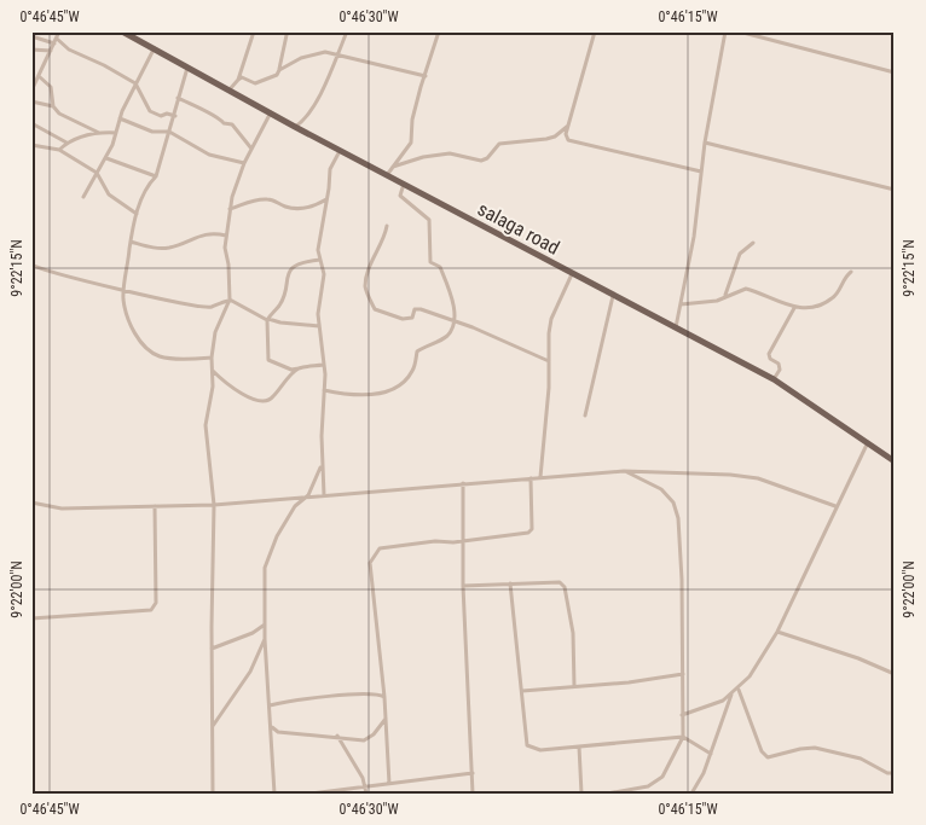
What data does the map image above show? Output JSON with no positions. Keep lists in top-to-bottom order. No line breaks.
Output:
{"streets":{"main road":["salaga road"]},"coordinates":["0°46'45\"W","0°46'30\"W","0°46'15\"W","9°22'15\"N","9°22'00\"N"]}
